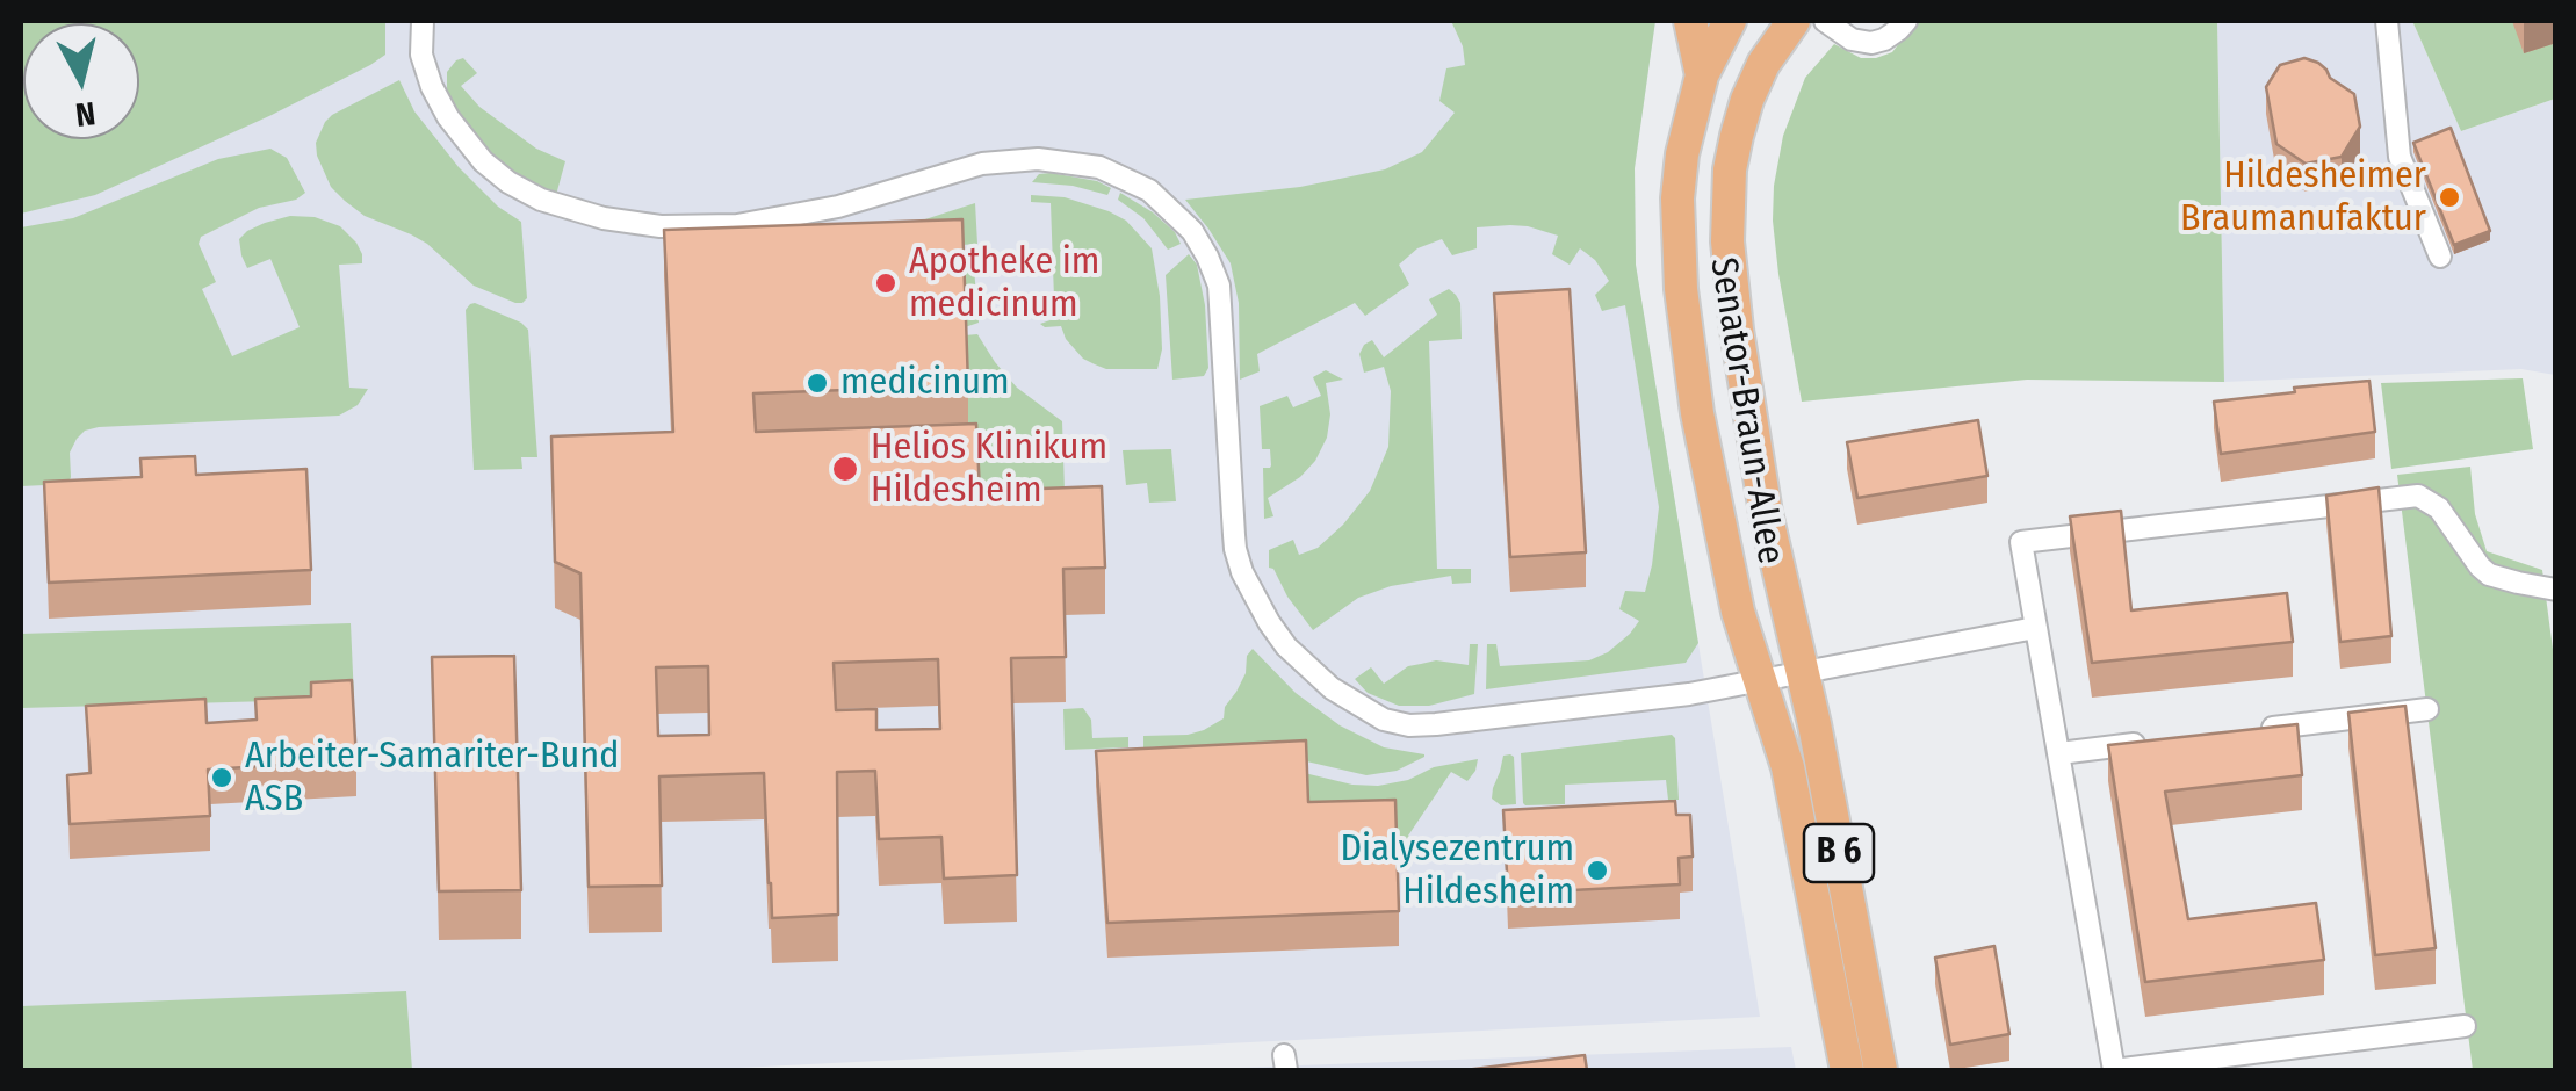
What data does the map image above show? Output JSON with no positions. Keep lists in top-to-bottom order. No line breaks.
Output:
{"streets":{"main road":["Senator-Braun-Allee","B 6"]},"crossings":[["Senator-Braun-Allee","B 6"]],"places":["Hildesheimer Braumanufaktur","Apotheke im medicinum","medicinum","Helios Klinikum Hildesheim","Arbeiter-Samariter-Bund ASB","Dialysezentrum Hildesheim"],"north":"bottom"}
